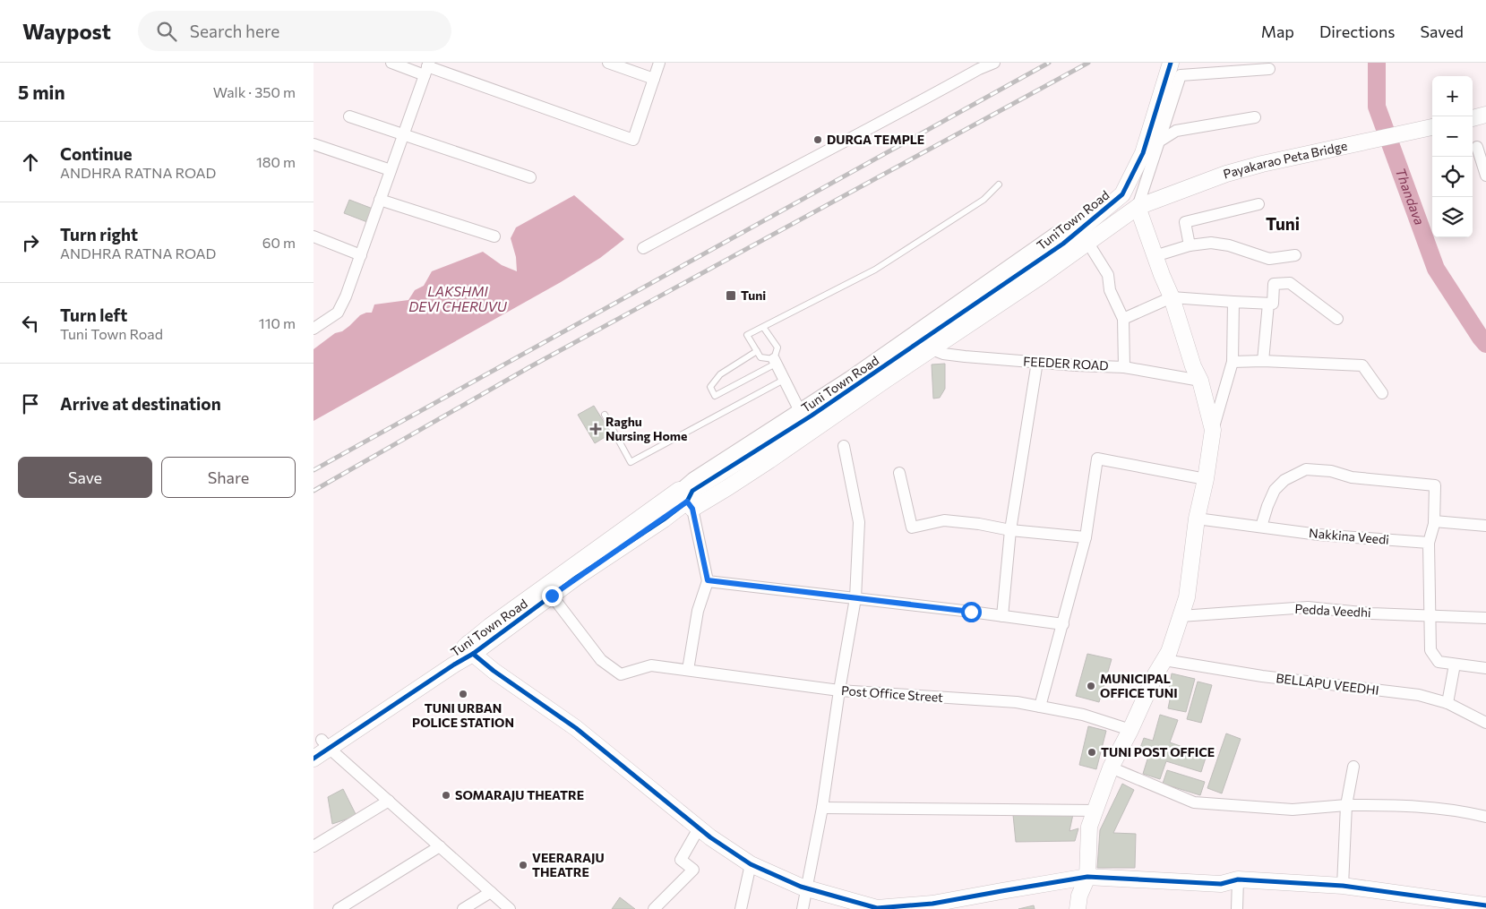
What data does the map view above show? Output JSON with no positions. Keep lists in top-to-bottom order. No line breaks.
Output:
{"streets":{"street":["Payakarao Peta Bridge","TuniTown Road","FEEDER ROAD","Tuni Town Road","Nakkina Veedi","Pedda Veedhi","BELLAPU VEEDHI","Post Office Street"]},"crossings":[["Payakarao Peta Bridge","FEEDER ROAD"],["Payakarao Peta Bridge","Tuni Town Road"],["TuniTown Road","Tuni Town Road"],["Tuni Town Road","Post Office Street"]],"districts":["Tuni"],"water":["Thandava","LAKSHMI DEVI CHERUVU"],"places":{"other":["DURGA TEMPLE","MUNICIPAL OFFICE TUNI","TUNI URBAN POLICE STATION","TUNI POST OFFICE","SOMARAJU THEATRE","VEERARAJU THEATRE"],"transit":["Tuni"],"health":["Raghu Nursing Home"]},"page":{"header":"Waypost","search":"Search here","nav":["Map","Directions","Saved"],"heading":["5 min","Walk · 350 m"],"map_buttons":["+","−"],"list":[["Continue","ANDHRA RATNA ROAD","180 m"],["Turn right","ANDHRA RATNA ROAD","60 m"],["Turn left","Tuni Town Road","110 m"],"Arrive at destination"],"buttons":["Save","Share"]}}
